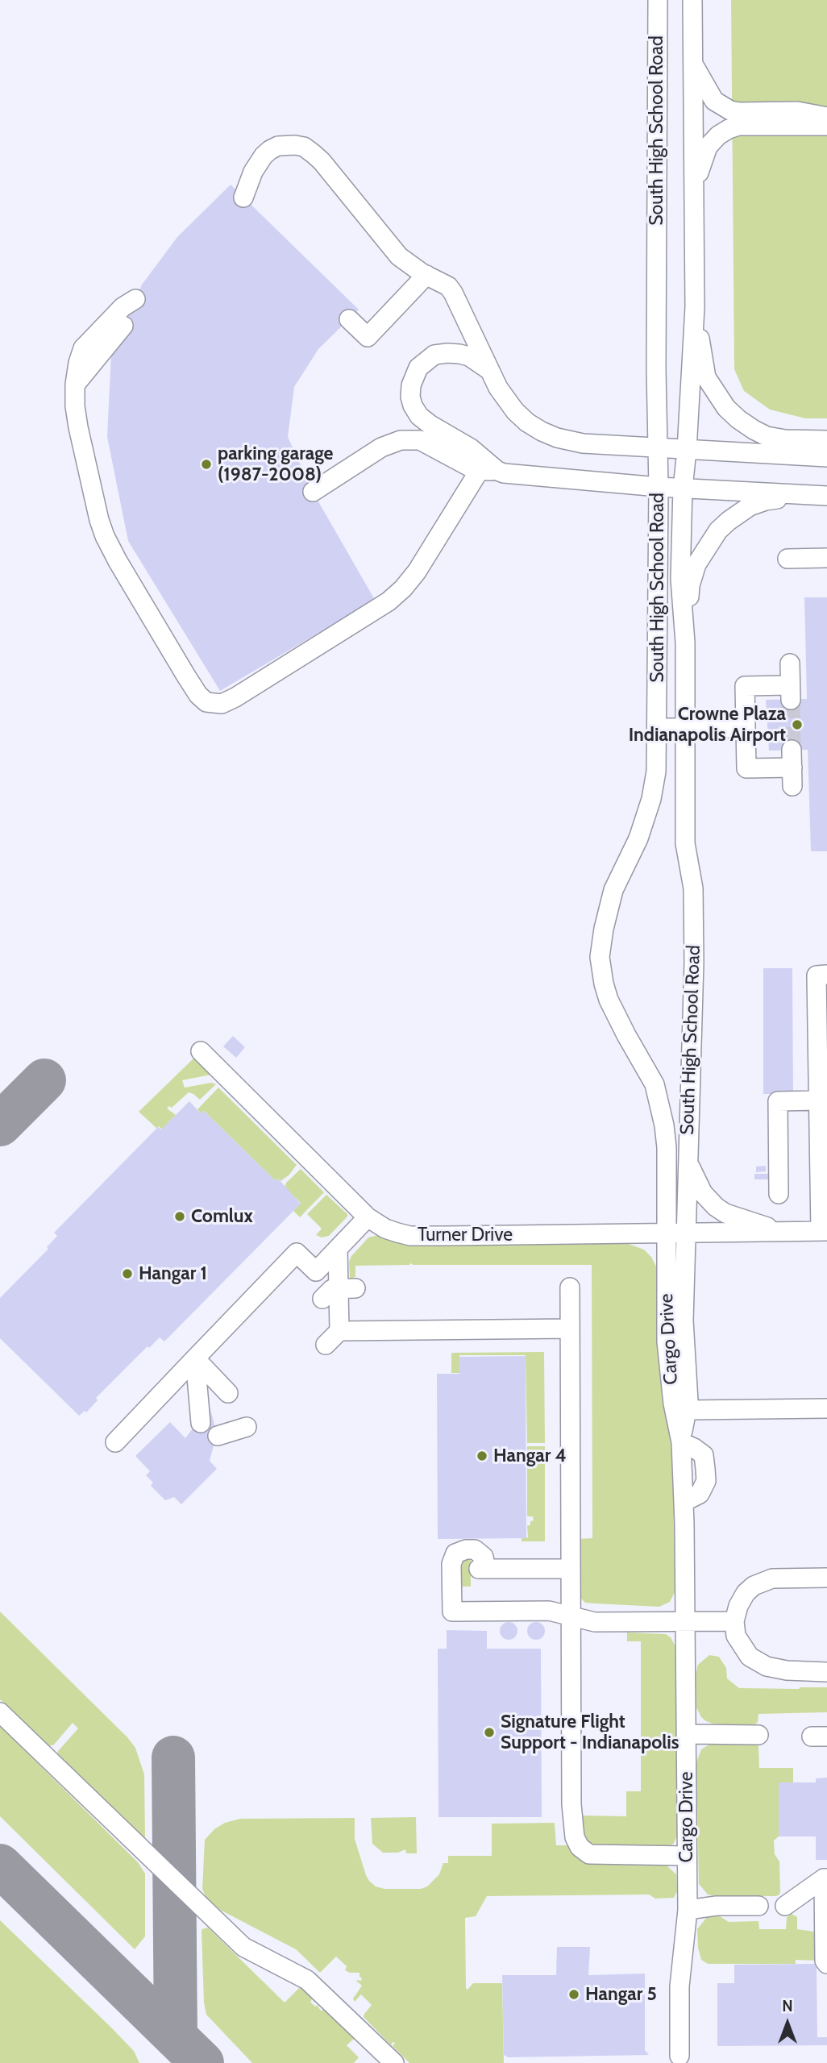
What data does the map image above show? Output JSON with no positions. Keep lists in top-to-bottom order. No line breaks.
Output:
{"streets":{"street":["South High School Road","Turner Drive","Cargo Drive"]},"crossings":[["South High School Road","Turner Drive"],["South High School Road","Cargo Drive"],["Turner Drive","Cargo Drive"]],"places":["parking garage (1987-2008)","Crowne Plaza Indianapolis Airport","Comlux","Hangar 1","Hangar 4","Signature Flight Support - Indianapolis","Hangar 5"],"north":"top"}
